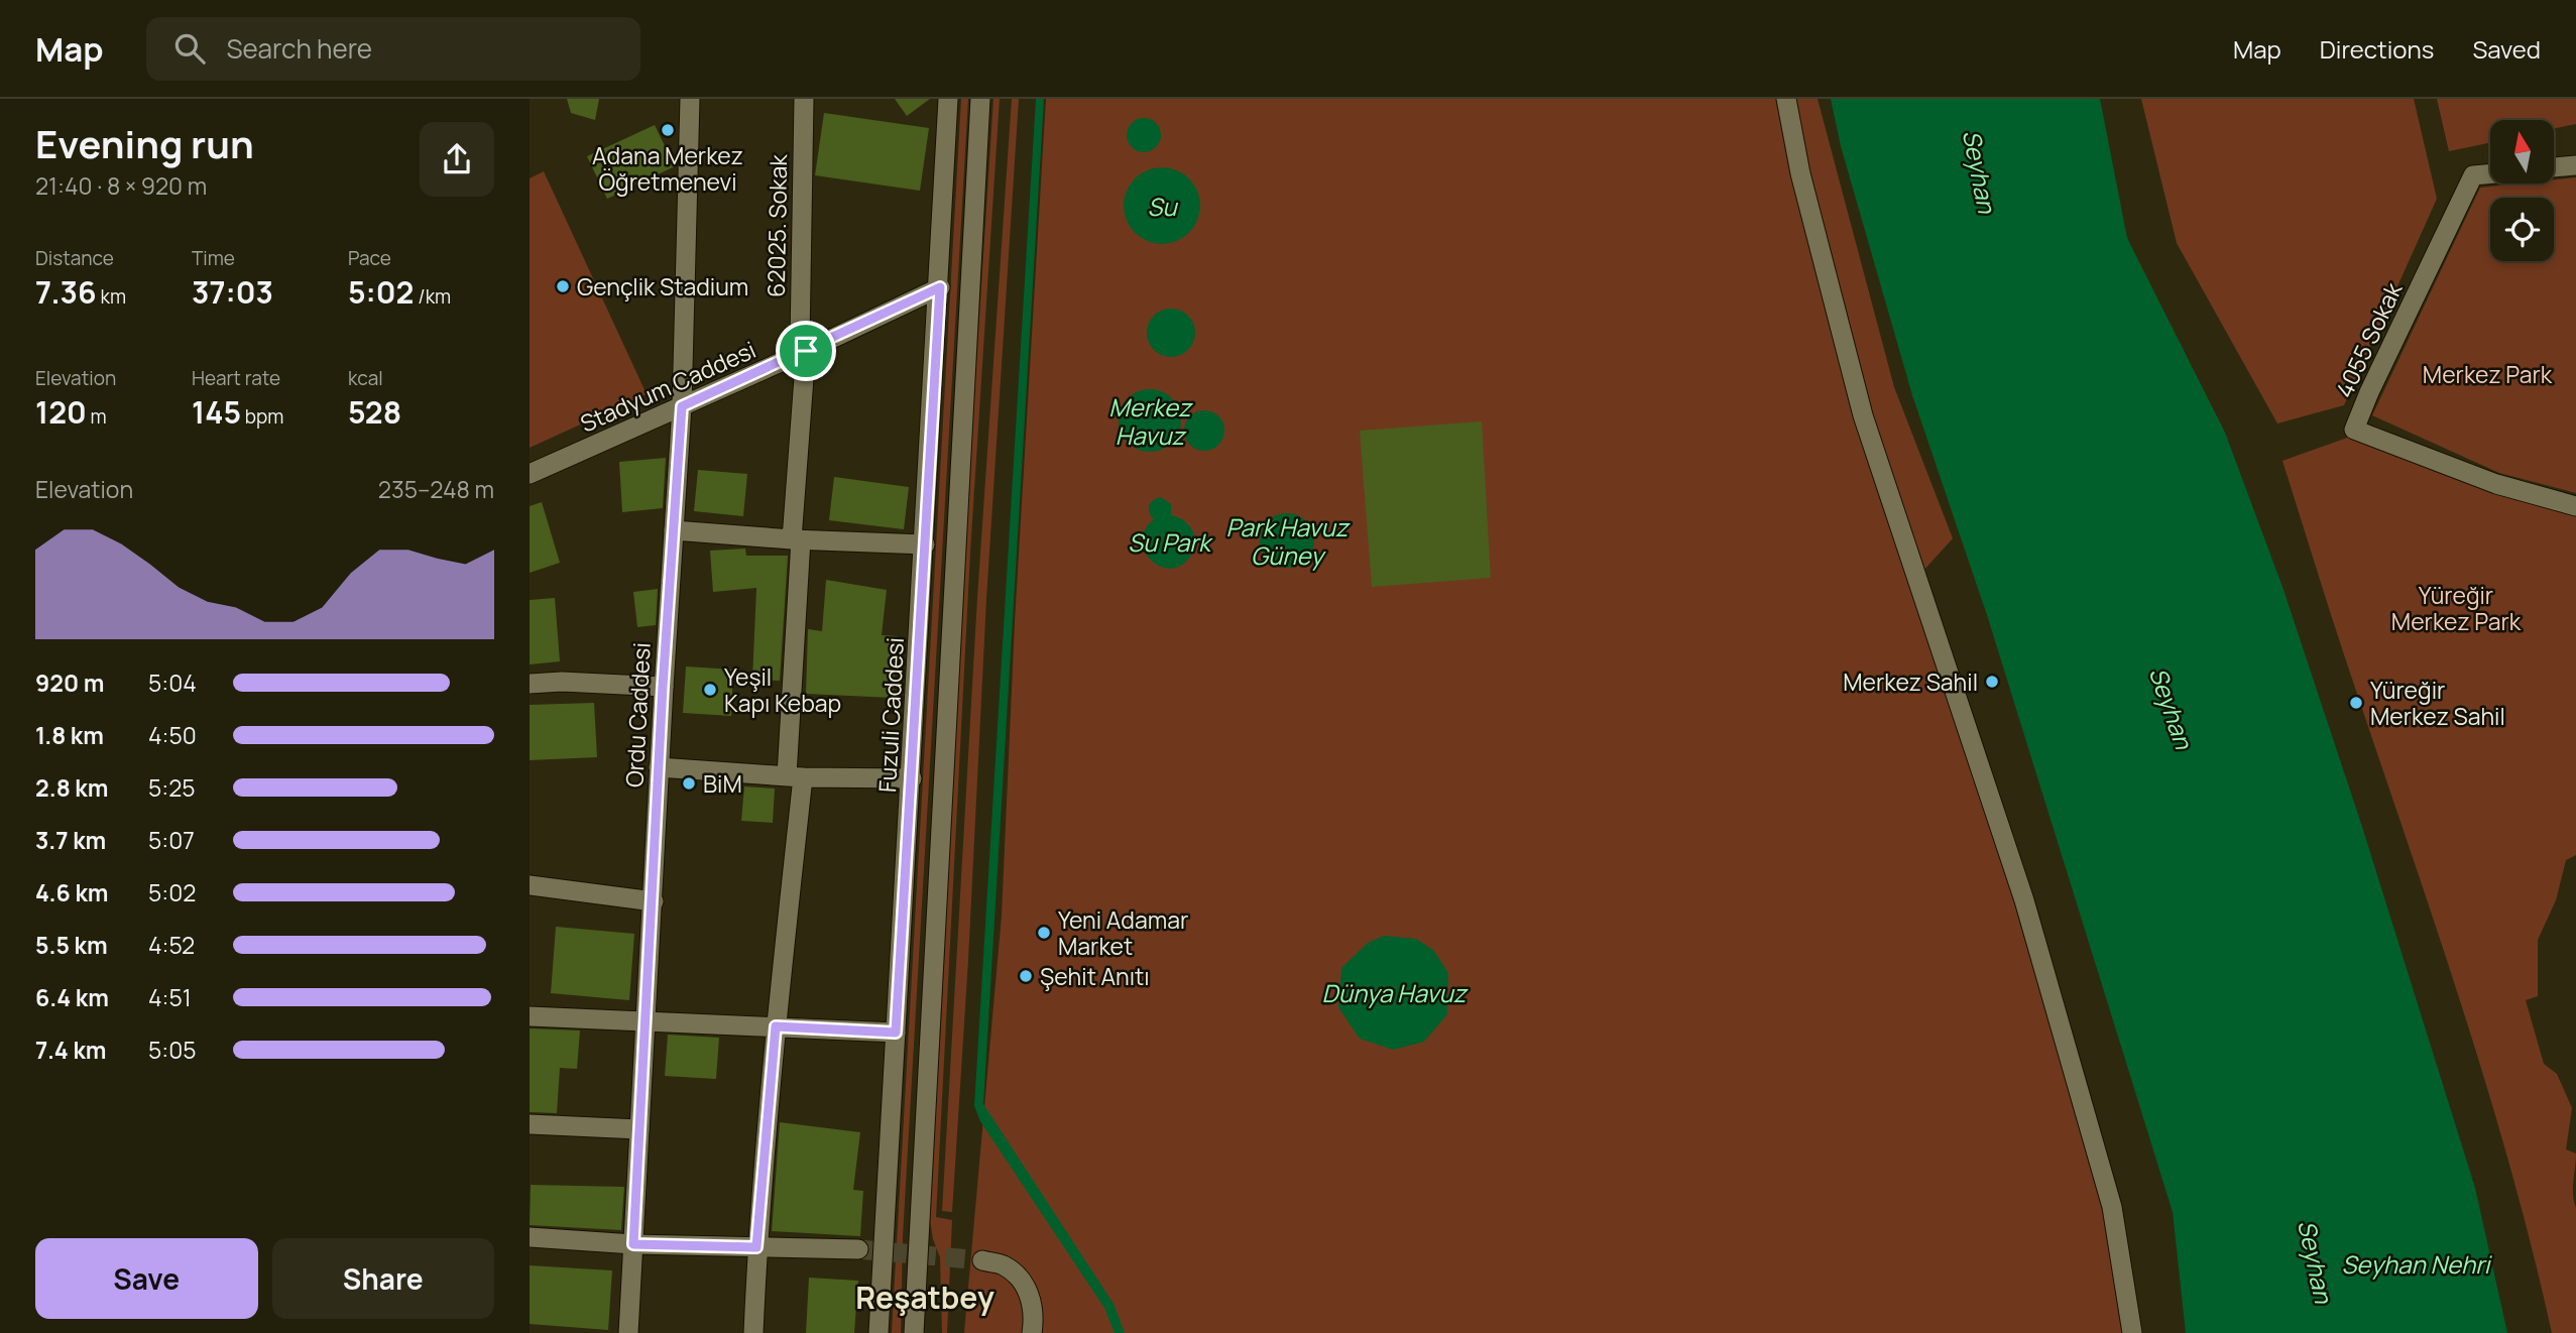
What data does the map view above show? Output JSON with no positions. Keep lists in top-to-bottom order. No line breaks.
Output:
{"streets":{"street":["62025. Sokak","4055 Sokak","Stadyum Caddesi","Ordu Caddesi","Fuzuli Caddesi"]},"crossings":[["62025. Sokak","Stadyum Caddesi"],["Stadyum Caddesi","Ordu Caddesi"],["Stadyum Caddesi","Fuzuli Caddesi"]],"districts":["Reşatbey"],"water":["Seyhan","Su","Merkez Havuz","Park Havuz Güney","Su Park","Dünya Havuz","Seyhan Nehri"],"parks":["Merkez Park","Yüreğir Merkez Park"],"places":["Adana Merkez Öğretmenevi","Gençlik Stadium","Merkez Sahil","Yeşil Kapı Kebap","Yüreğir Merkez Sahil","BiM","Yeni Adamar Market","Şehit Anıtı"],"north":"top","page":{"header":"Map","search":"Search here","nav":["Map","Directions","Saved"],"heading":["Evening run","21:40 · 8 × 920 m"],"stats":[["Distance","7.36 km"],["Time","37:03"],["Pace","5:02 /km"],["Elevation","120 m"],["Heart rate","145 bpm"],["kcal","528"]],"chart":["Elevation","235–248 m"],"list":[{"name":"920 m","note":"5:04"},{"name":"1.8 km","note":"4:50"},{"name":"2.8 km","note":"5:25"},{"name":"3.7 km","note":"5:07"},{"name":"4.6 km","note":"5:02"},{"name":"5.5 km","note":"4:52"},{"name":"6.4 km","note":"4:51"},{"name":"7.4 km","note":"5:05"}],"buttons":["Save","Share"]}}
